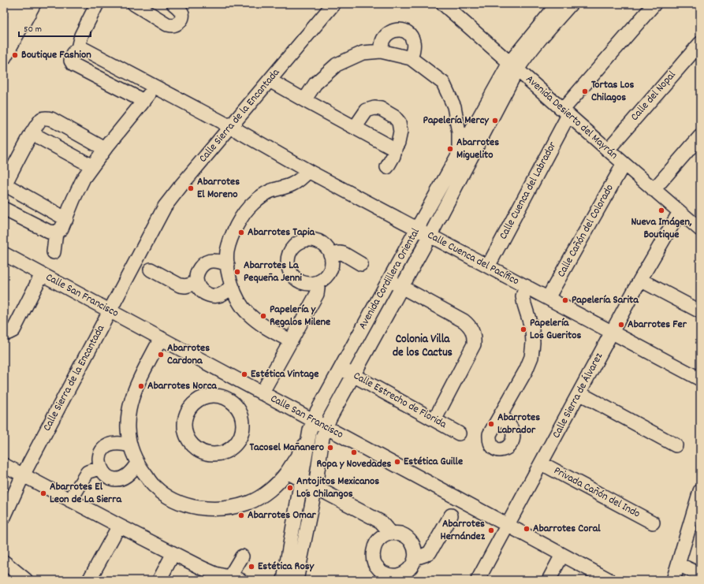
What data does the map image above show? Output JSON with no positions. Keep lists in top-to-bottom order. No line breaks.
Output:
{"streets":{"street":["Calle del Nopal","Calle Sierra de la Encantada","Avenida Desierto del Mayrán","Calle Cuenca del Labrador","Calle Cañón del Colorado","Calle Cuenca del Pacífico","Avenida Cordillera Oriental","Calle San Francisco","Calle Sierra de Álvarez","Calle Estrecho de Florida","Privada Cañón del Indo"]},"crossings":[["Calle del Nopal","Avenida Desierto del Mayrán"],["Calle Sierra de la Encantada","Calle Cuenca del Pacífico"],["Calle Sierra de la Encantada","Calle San Francisco"],["Avenida Desierto del Mayrán","Calle Cuenca del Labrador"],["Avenida Desierto del Mayrán","Calle Cañón del Colorado"],["Avenida Desierto del Mayrán","Avenida Cordillera Oriental"],["Avenida Desierto del Mayrán","Calle Sierra de Álvarez"],["Calle Cuenca del Labrador","Calle Cuenca del Pacífico"],["Calle Cañón del Colorado","Calle Cuenca del Pacífico"],["Calle Cuenca del Pacífico","Avenida Cordillera Oriental"],["Calle Cuenca del Pacífico","Calle Sierra de Álvarez"],["Avenida Cordillera Oriental","Calle San Francisco"],["Avenida Cordillera Oriental","Calle Estrecho de Florida"],["Calle San Francisco","Calle Sierra de Álvarez"],["Calle Sierra de Álvarez","Privada Cañón del Indo"]],"districts":["Colonia Villa de los Cactus"],"places":["Boutique Fashion","Tortas Los Chilagos","Papelería Mercy","Abarrotes Miguelito","Abarrotes El Moreno","Nueva Imágen, Boutique","Abarrotes Tapia","Abarrotes La Pequeña Jenni","Papelería Sarita","Papelería y Regalos Milene","Abarrotes Fer","Papelería Los Gueritos","Abarrotes Cardona","Estética Vintage","Abarrotes Norca","Abarrotes Labrador","Tacosel Mañanero","Ropa y Novedades","Estética Guille","Antojitos Mexicanos Los Chilangos","Abarrotes El Leon de La Sierra","Abarrotes Omar","Abarrotes Coral","Abarrotes Hernández","Estética Rosy"],"scale_bar":"50 m"}
